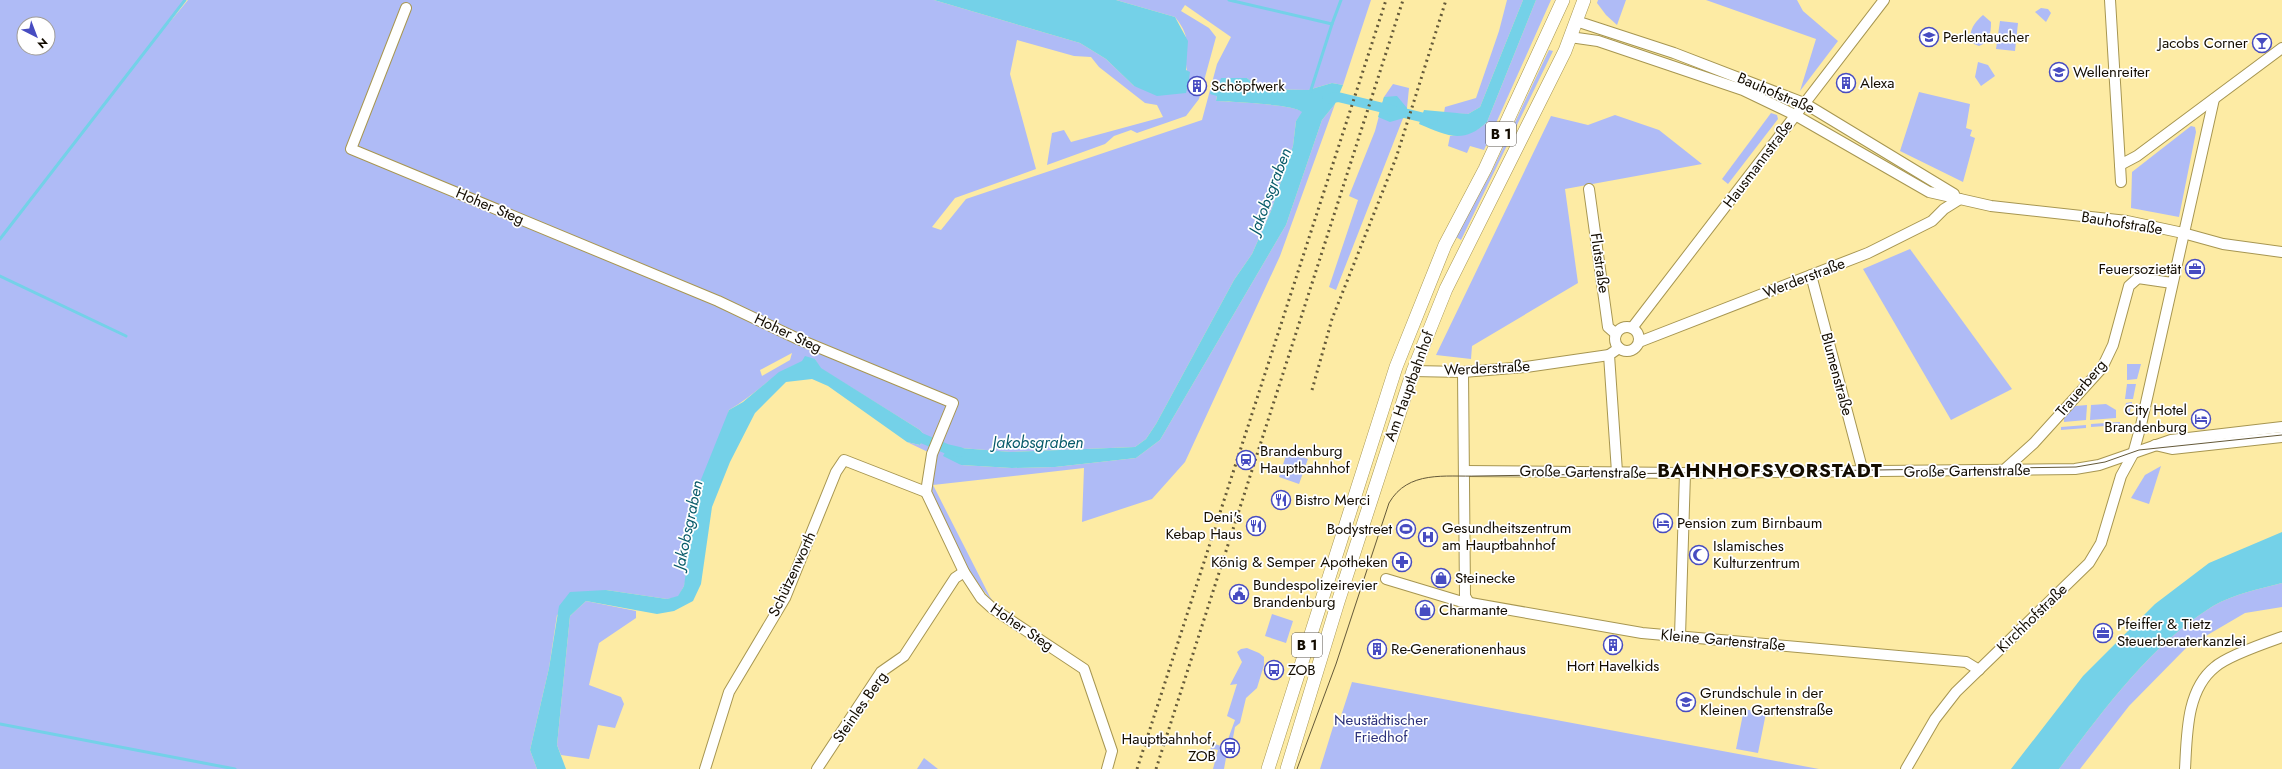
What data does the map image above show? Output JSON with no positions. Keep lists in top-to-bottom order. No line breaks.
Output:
{"streets":{"main road":["B 1","Am Hauptbahnhof"],"street":["Bauhofstraße","Hausmannstraße","Hoher Steg","Flutstraße","Werderstraße","Blumenstraße","Trauerberg","Große Gartenstraße","Schützenworth","Kirchhofstraße","Kleine Gartenstraße","Steinles Berg"]},"crossings":[["Bauhofstraße","B 1"],["Bauhofstraße","Hausmannstraße"],["Bauhofstraße","Werderstraße"],["Bauhofstraße","Am Hauptbahnhof"],["B 1","Am Hauptbahnhof"],["Hausmannstraße","Flutstraße"],["Hausmannstraße","Werderstraße"],["Hoher Steg","Schützenworth"],["Hoher Steg","Steinles Berg"],["Flutstraße","Werderstraße"],["Werderstraße","Blumenstraße"],["Werderstraße","Am Hauptbahnhof"],["Blumenstraße","Große Gartenstraße"],["Trauerberg","Große Gartenstraße"],["Große Gartenstraße","Kirchhofstraße"],["Kirchhofstraße","Kleine Gartenstraße"]],"districts":["BAHNHOFSVORSTADT"],"water":["Jakobsgraben"],"parks":["Neustädtischer Friedhof"],"places":{"school or university":["Perlentaucher","Wellenreiter","Grundschule in der Kleinen Gartenstraße"],"bar":["Jacobs Corner"],"building":["Alexa","Schöpfwerk","Hort Havelkids","Re-Generationenhaus"],"office":["Feuersozietät","Pfeiffer & Tietz Steuerberaterkanzlei"],"hotel":["City Hotel Brandenburg","Pension zum Birnbaum"],"station":["Brandenburg Hauptbahnhof"],"restaurant":["Bistro Merci","Deni's Kebap Haus"],"sports":["Bodystreet"],"hospital":["Gesundheitszentrum am Hauptbahnhof"],"mosque":["Islamisches Kulturzentrum"],"pharmacy":["König & Semper Apotheken"],"shop":["Steinecke","Charmante"],"public building":["Bundespolizeirevier Brandenburg"],"bus stop":["ZOB","Hauptbahnhof, ZOB"]},"north":"bottom right"}
